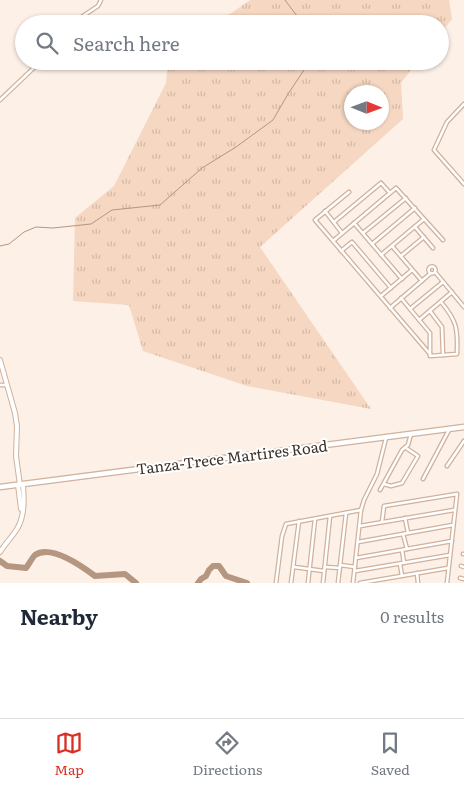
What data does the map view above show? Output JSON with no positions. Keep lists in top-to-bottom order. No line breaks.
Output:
{"streets":{"main road":["Tanza-Trece Martires Road"]},"north":"right","page":{"search":"Search here","heading":["Nearby","0 results"],"nav":["Map","Directions","Saved"]}}
